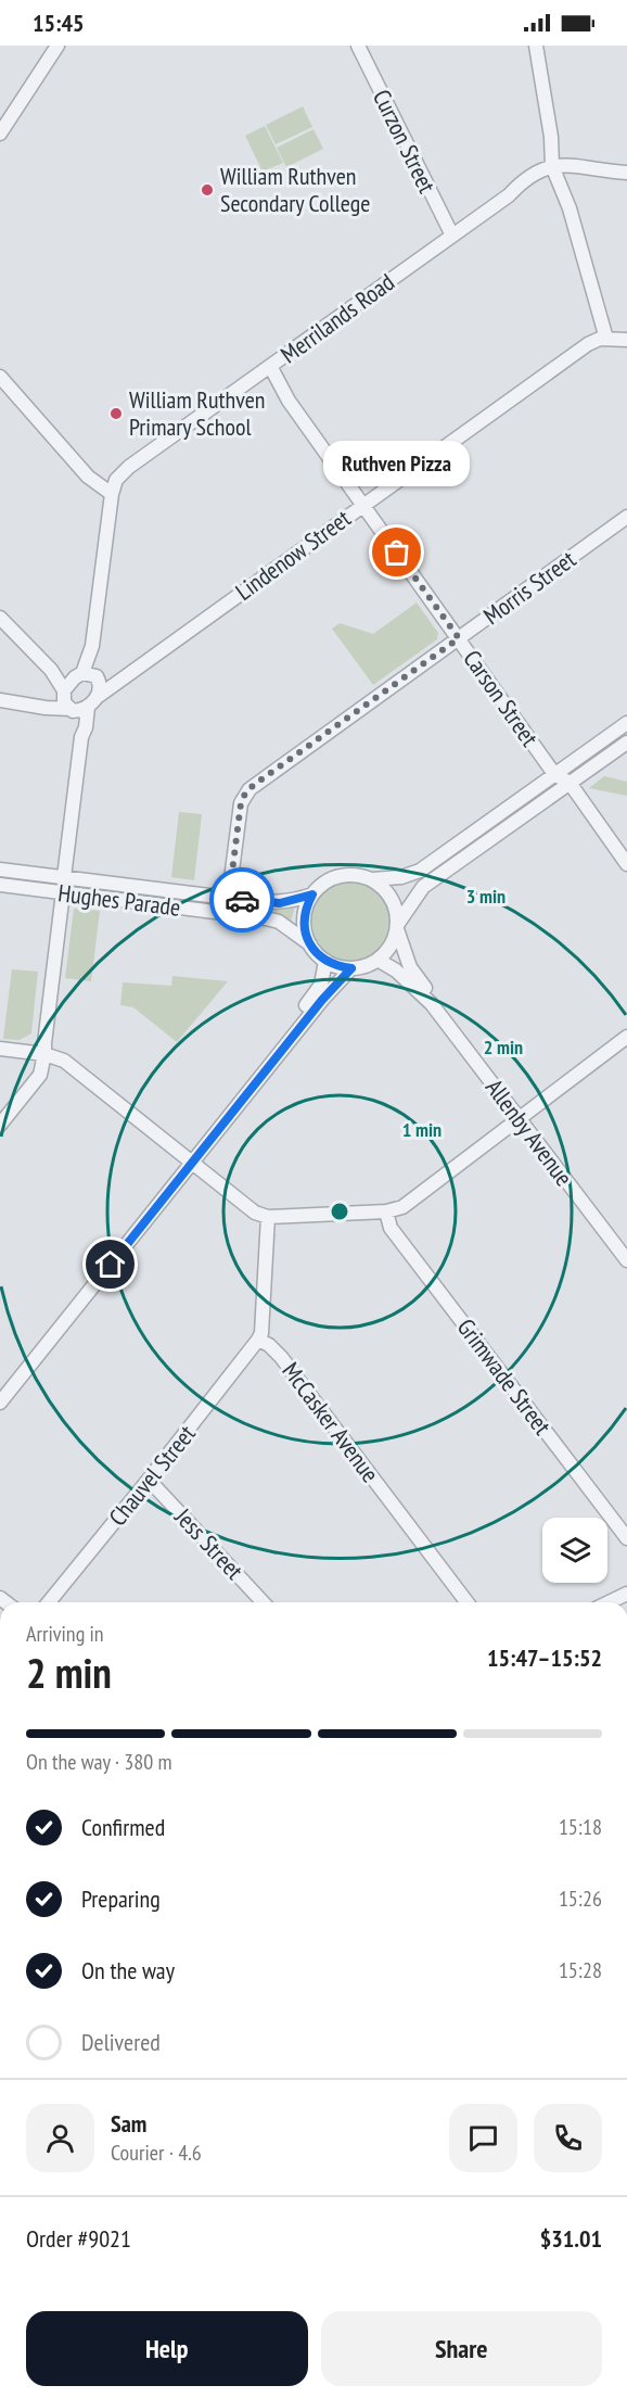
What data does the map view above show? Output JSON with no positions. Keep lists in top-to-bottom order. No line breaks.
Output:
{"streets":{"street":["Curzon Street","Merrilands Road","Lindenow Street","Morris Street","Carson Street","Hughes Parade","Allenby Avenue","Grimwade Street","McCasker Avenue","Chauvel Street","Jess Street"]},"crossings":[["Curzon Street","Merrilands Road"],["Merrilands Road","Carson Street"],["Lindenow Street","Carson Street"],["Morris Street","Carson Street"],["Morris Street","Hughes Parade"],["Hughes Parade","Allenby Avenue"],["McCasker Avenue","Chauvel Street"],["Chauvel Street","Jess Street"]],"places":["William Ruthven Secondary College","William Ruthven Primary School","Ruthven Pizza"],"page":{"status":"15:45","bubble":"Ruthven Pizza","heading":["2 min","Arriving in","15:47–15:52"],"panel":["Sam","Courier · 4.6","Order #9021","$31.01"],"bar":"On the way · 380 m","list":[["Confirmed","15:18"],["Preparing","15:26"],["On the way","15:28"],"Delivered"],"buttons":["Help","Share"]},"rings":["3 min","2 min","1 min"]}
